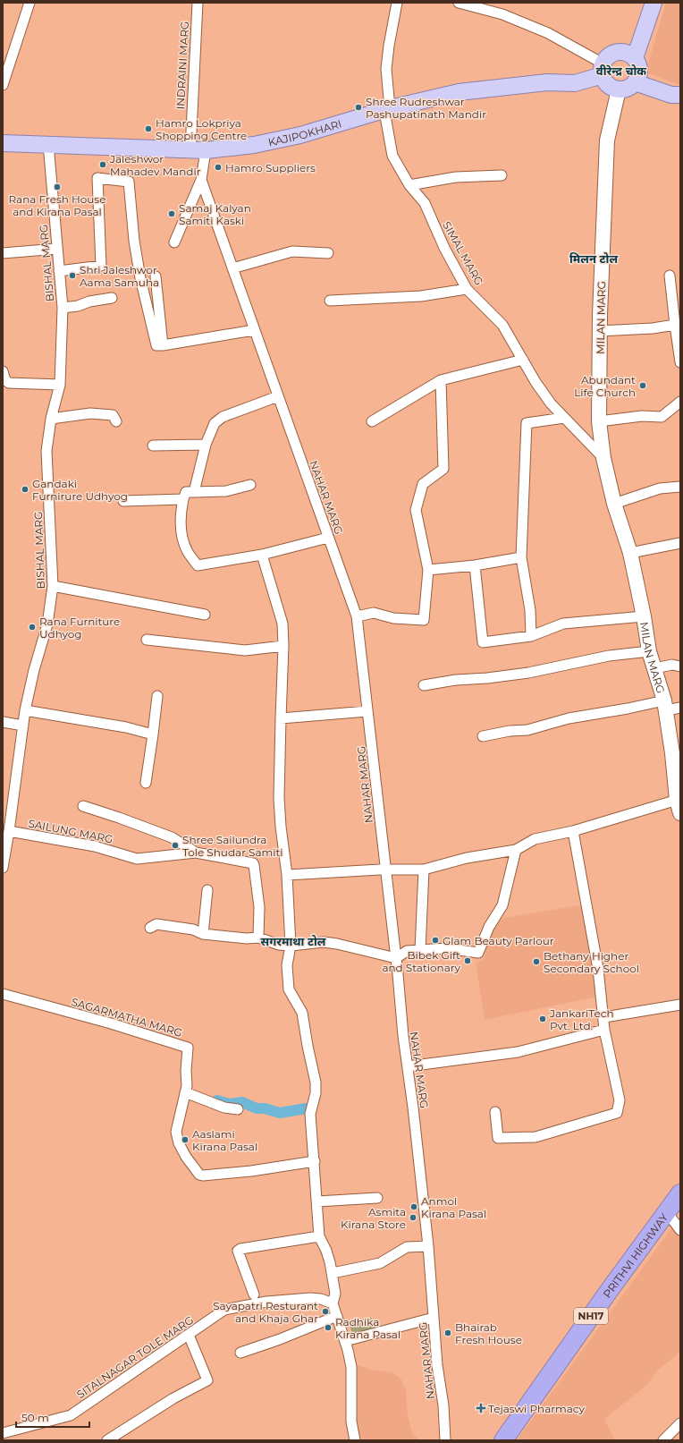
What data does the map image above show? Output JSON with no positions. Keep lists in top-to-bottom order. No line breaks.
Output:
{"streets":{"highway":["PRITHVI HIGHWAY","NH17"],"main road":["KAJIPOKHARI","MILAN MARG"],"street":["INDRAINI MARG","SIMAL MARG","BISHAL MARG","NAHAR MARG","SAILUNG MARG","SAGARMATHA MARG","SITALNAGAR TOLE MARG"]},"crossings":[["INDRAINI MARG","KAJIPOKHARI"],["KAJIPOKHARI","SIMAL MARG"],["KAJIPOKHARI","BISHAL MARG"],["KAJIPOKHARI","MILAN MARG"],["KAJIPOKHARI","NAHAR MARG"],["SIMAL MARG","MILAN MARG"],["BISHAL MARG","SAILUNG MARG"]],"districts":["वीरेन्द्र चोक","मिलन टोल","सगरमाथा टोल"],"places":{"other":["Shree Rudreshwar Pashupatinath Mandir","Hamro Lokpriya Shopping Centre","Jaleshwor Mahadev Mandir","Hamro Suppliers","Rana Fresh House and Kirana Pasal","Samaj Kalyan Samiti Kaski","Shri Jaleshwor Aama Samuha","Abundant Life Church","Gandaki Furnirure Udhyog","Rana Furniture Udhyog","Shree Sailundra Tole Shudar Samiti","Glam Beauty Parlour","Bibek Gift and Stationary","Bethany Higher Secondary School","JankariTech Pvt. Ltd.","Aaslami Kirana Pasal","Anmol Kirana Pasal","Asmita Kirana Store","Sayapatri Resturant and Khaja Ghar","Radhika Kirana Pasal","Bhairab Fresh House"],"health":["Tejaswi Pharmacy"]},"scale_bar":"50 m"}
